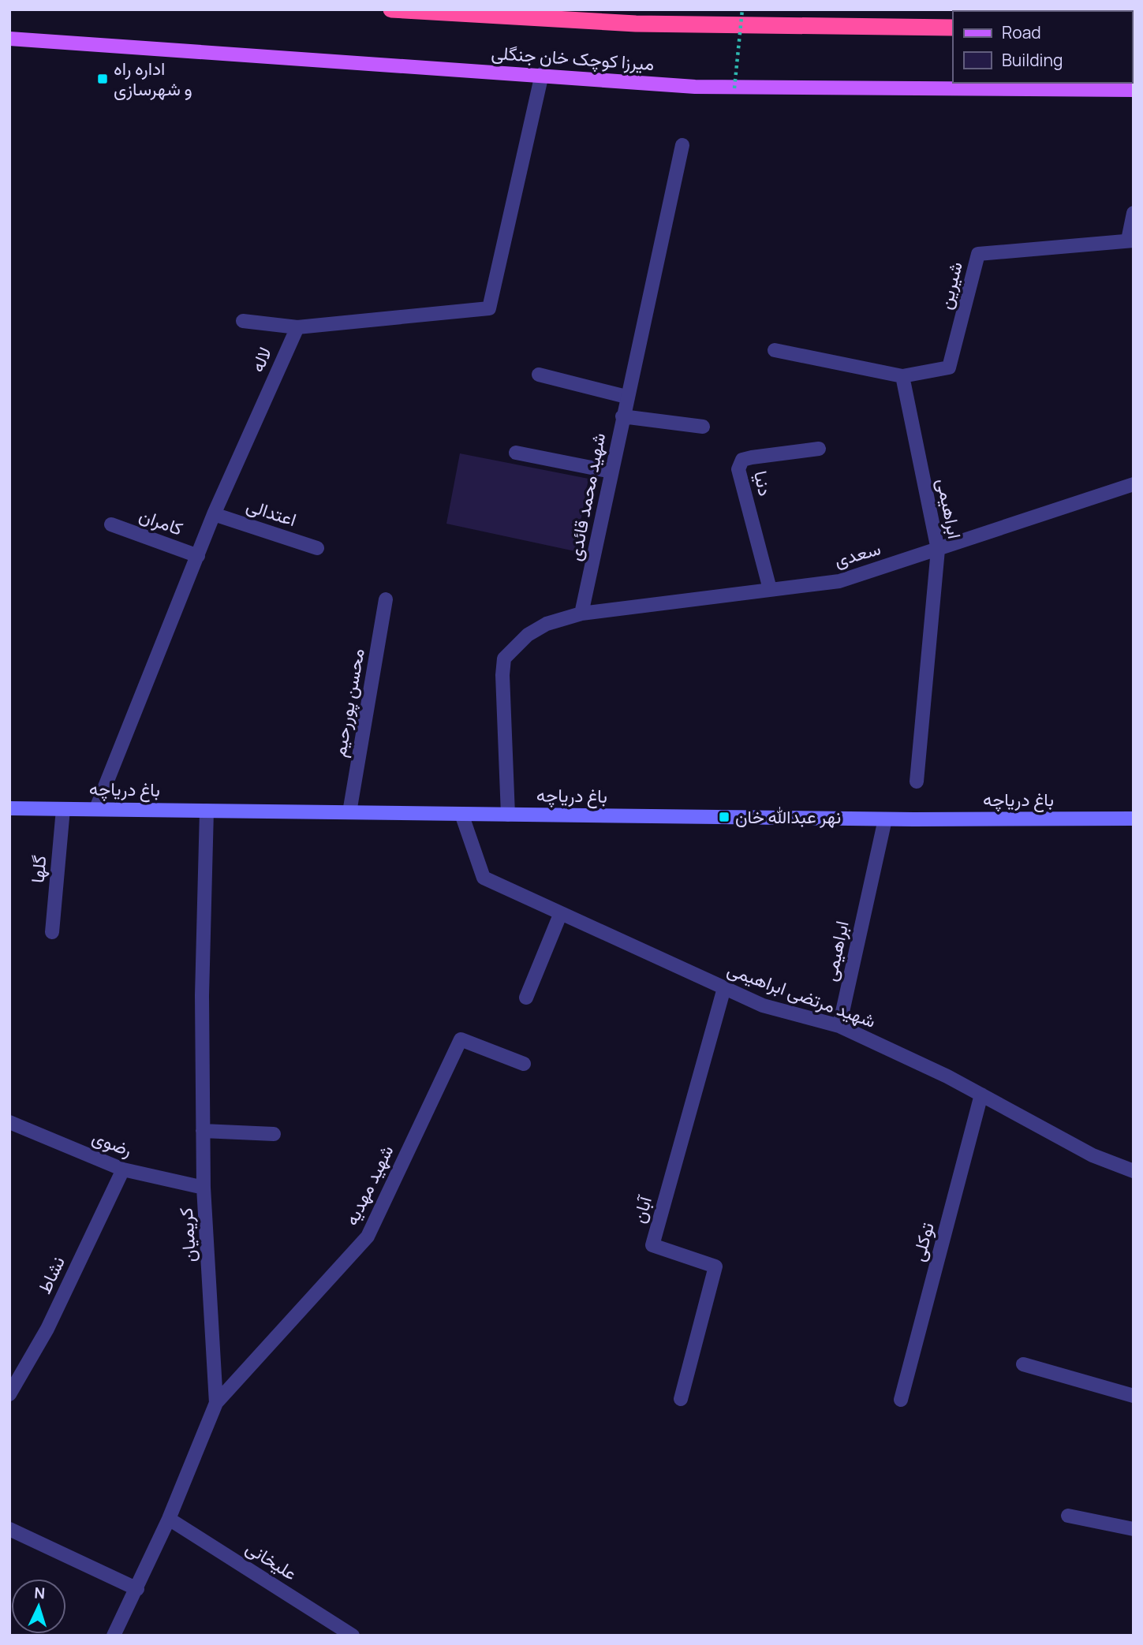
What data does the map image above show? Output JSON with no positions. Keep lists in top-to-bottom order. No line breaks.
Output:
{"streets":{"main road":["میرزا کوچک خان جنگلی"],"street":["شیرین","لاله","دنیا","شهید محمد قائدی","ابراهیمی","اعتدالی","کامران","سعدی","محسن پوررحیم","باغ دریاچه","گلها","شهید مرتضی ابراهیمی","رضوی","شهید مهدیه","آبان","کریمیان","توکلی","نشاط","علیخانی"]},"crossings":[["شیرین","ابراهیمی"],["لاله","اعتدالی"],["لاله","کامران"],["لاله","باغ دریاچه"],["دنیا","سعدی"],["شهید محمد قائدی","سعدی"],["ابراهیمی","سعدی"],["ابراهیمی","باغ دریاچه"],["ابراهیمی","شهید مرتضی ابراهیمی"],["محسن پوررحیم","باغ دریاچه"],["باغ دریاچه","گلها"],["باغ دریاچه","شهید مرتضی ابراهیمی"],["باغ دریاچه","کریمیان"],["شهید مرتضی ابراهیمی","آبان"],["شهید مرتضی ابراهیمی","توکلی"],["رضوی","کریمیان"],["رضوی","نشاط"],["شهید مهدیه","کریمیان"],["کریمیان","علیخانی"]],"places":{"transit":["اداره راه و شهرسازی","نهر عبدالله خان"]},"legend":["Road","Building"],"north":"top"}
